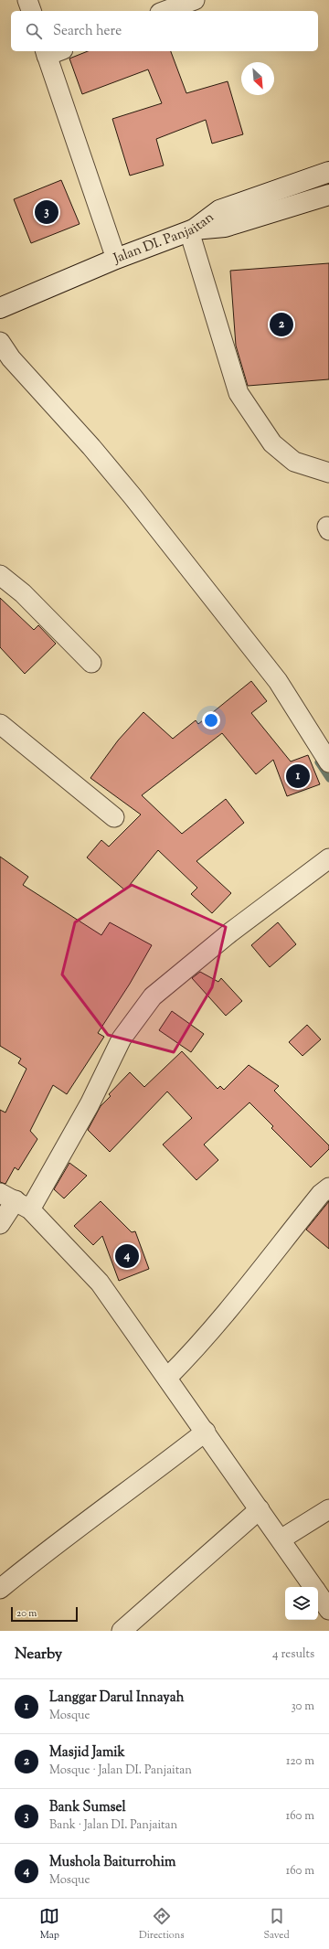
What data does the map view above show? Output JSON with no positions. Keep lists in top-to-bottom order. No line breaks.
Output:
{"streets":{"main road":["Jalan DI. Panjaitan"]},"scale_bar":"20 m","north":"bottom right","page":{"search":"Search here","pins":["3","2","1","4"],"scale":"20 m","heading":["Nearby","4 results"],"list":[{"mark":"1","name":"Langgar Darul Innayah","note":"Mosque","value":"30 m"},{"mark":"2","name":"Masjid Jamik","note":"Mosque · Jalan DI. Panjaitan","value":"120 m"},{"mark":"3","name":"Bank Sumsel","note":"Bank · Jalan DI. Panjaitan","value":"160 m"},{"mark":"4","name":"Mushola Baiturrohim","note":"Mosque","value":"160 m"}],"nav":["Map","Directions","Saved"]}}
